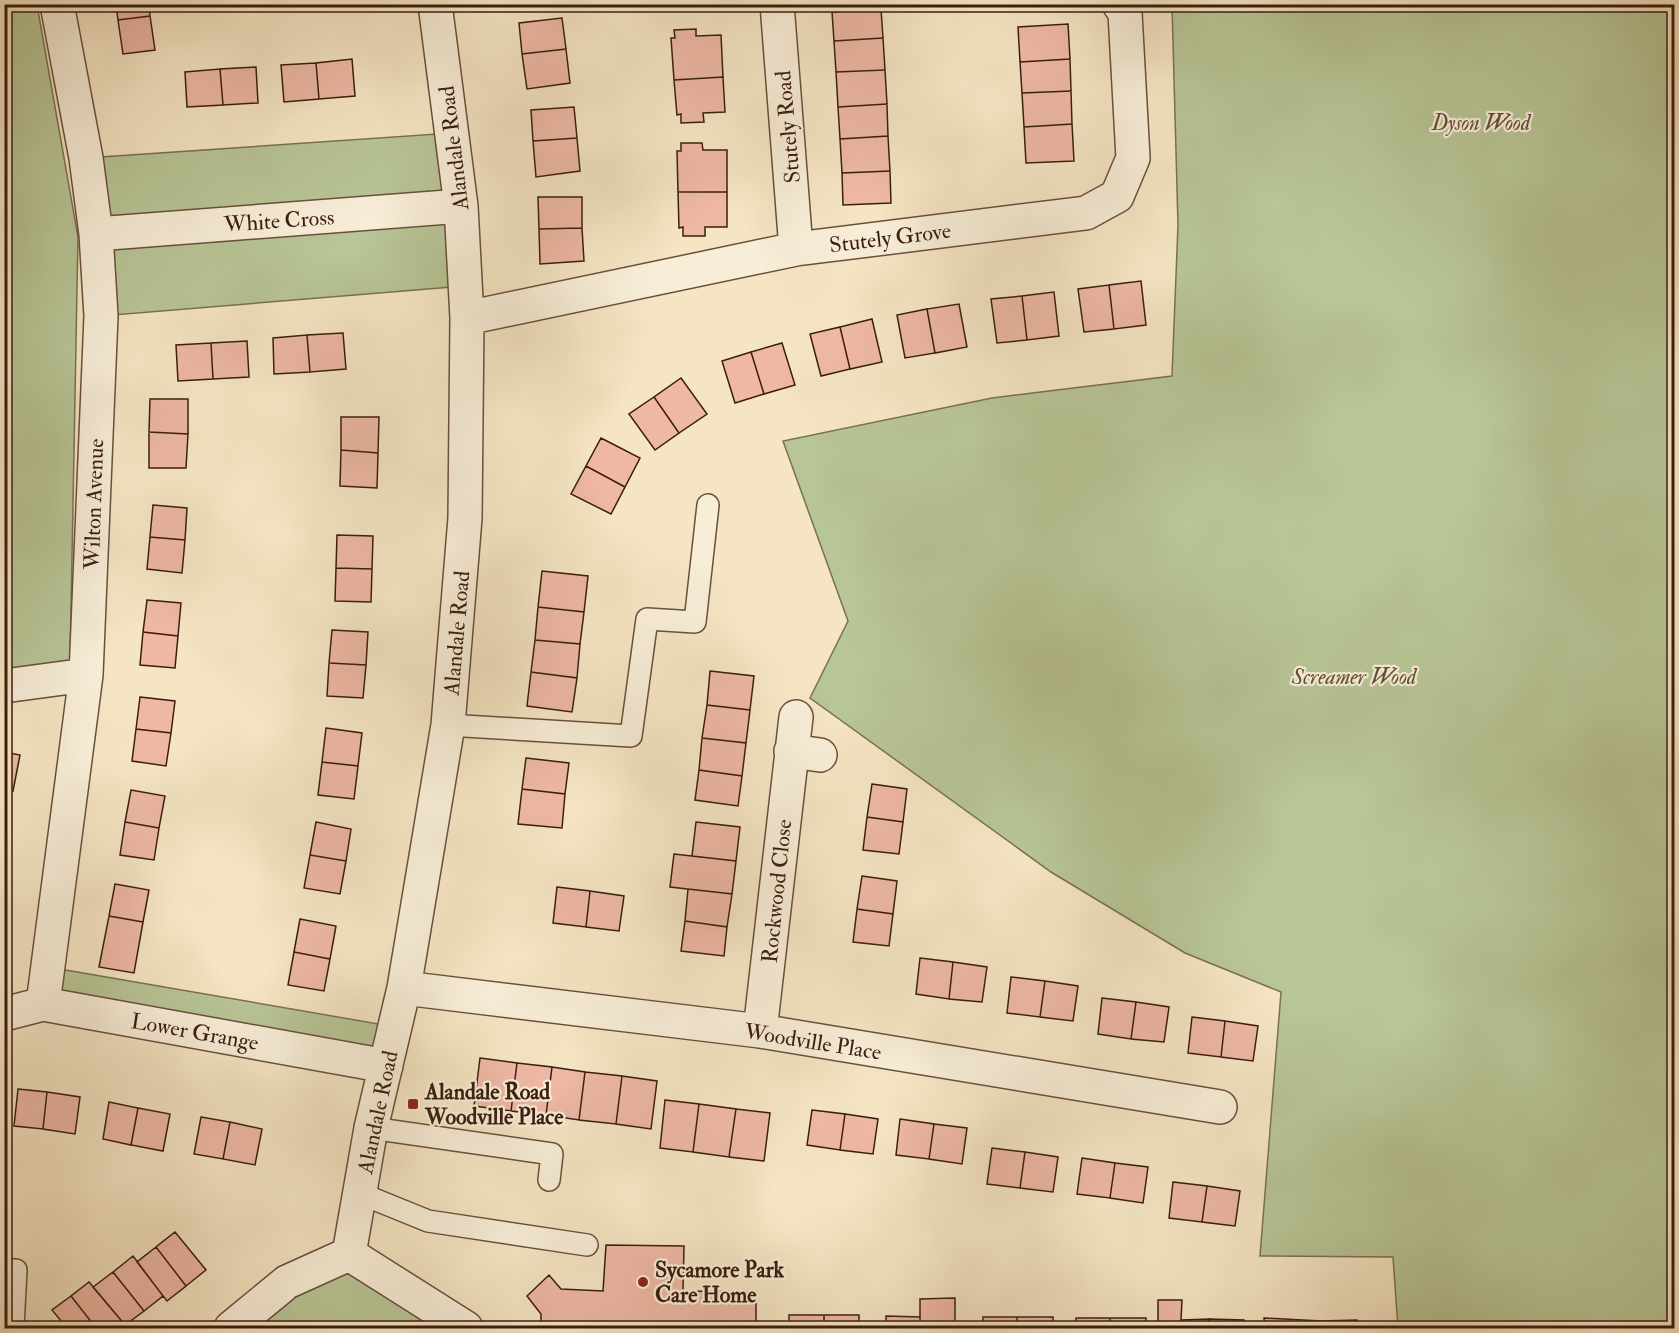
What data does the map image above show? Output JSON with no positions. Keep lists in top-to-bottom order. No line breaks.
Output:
{"streets":{"street":["Stutely Road","Alandale Road","White Cross","Stutely Grove","Wilton Avenue","Rockwood Close","Lower Grange","Woodville Place"]},"crossings":[["Stutely Road","Stutely Grove"],["Alandale Road","White Cross"],["Alandale Road","Stutely Grove"],["Alandale Road","Lower Grange"],["Alandale Road","Woodville Place"],["White Cross","Wilton Avenue"],["Wilton Avenue","Lower Grange"],["Rockwood Close","Woodville Place"]],"parks":["Dyson Wood","Screamer Wood"],"places":{"transit":["Alandale Road Woodville Place"],"other":["Sycamore Park Care Home"]}}
